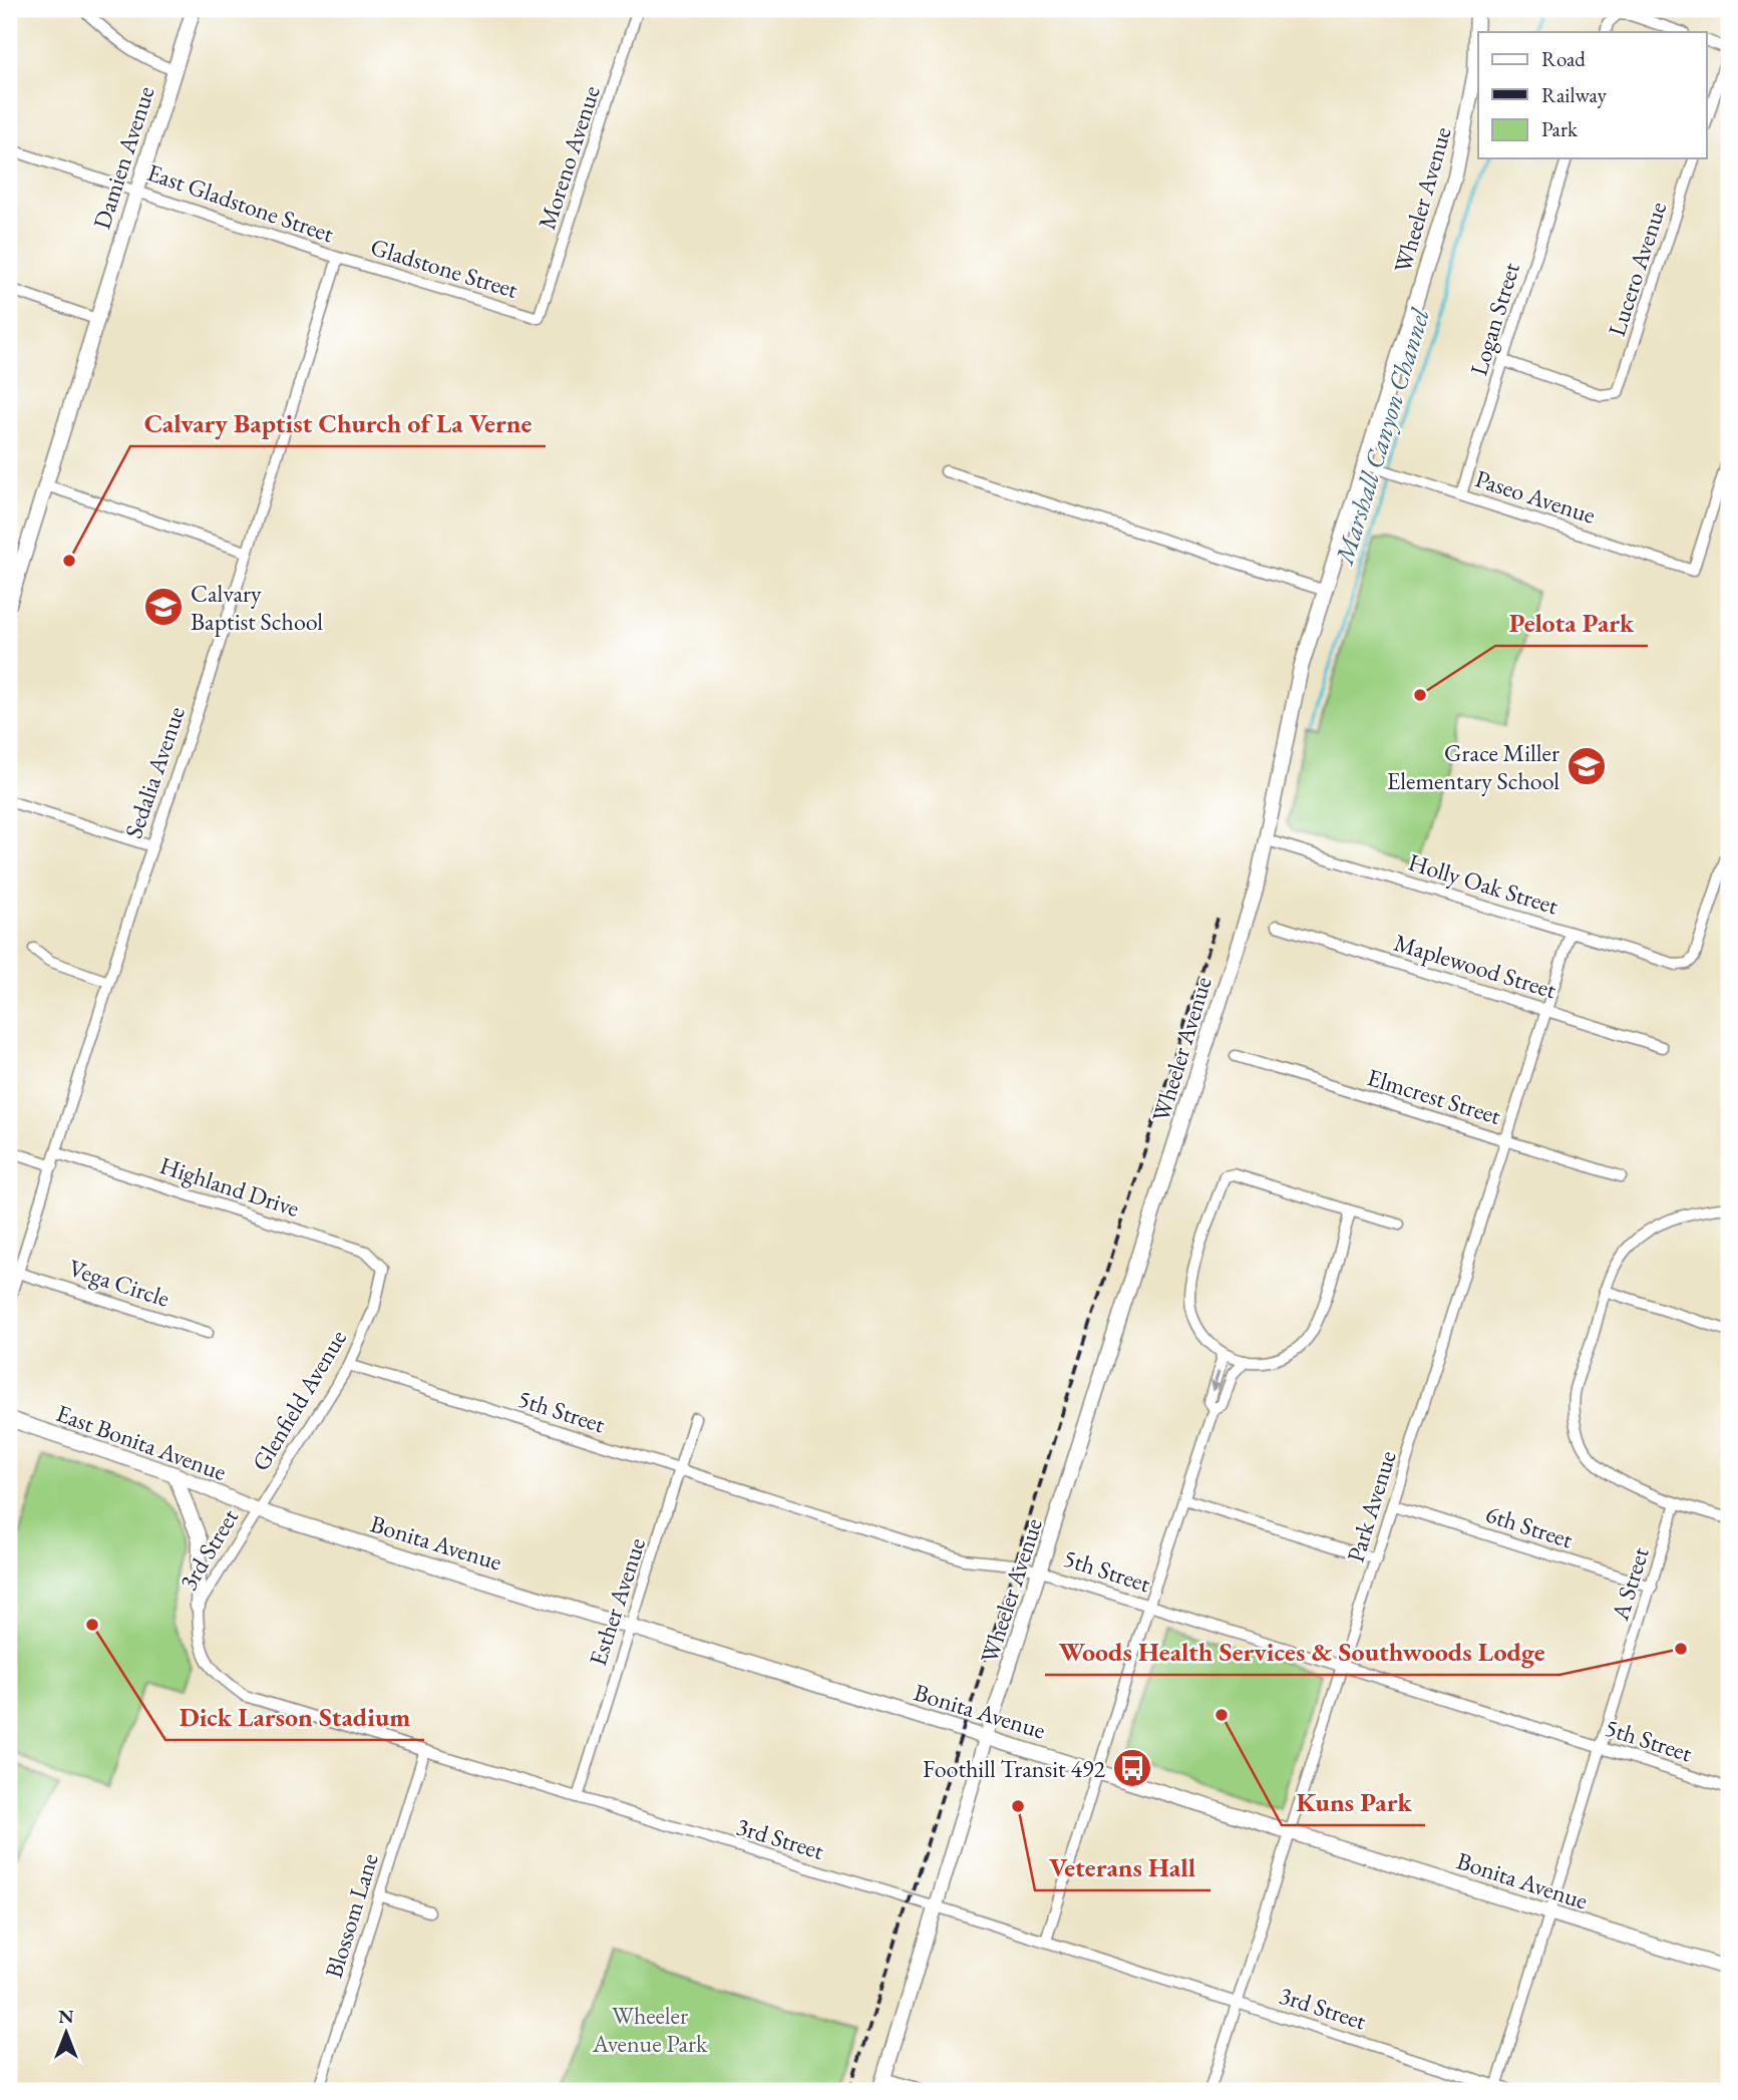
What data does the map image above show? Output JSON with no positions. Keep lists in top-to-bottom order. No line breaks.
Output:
{"streets":{"main road":["Damien Avenue","Wheeler Avenue","East Bonita Avenue","Bonita Avenue"],"street":["Moreno Avenue","East Gladstone Street","Gladstone Street","Lucero Avenue","Logan Street","Paseo Avenue","Sedalia Avenue","Holly Oak Street","Maplewood Street","Elmcrest Street","Highland Drive","Vega Circle","Glenfield Avenue","5th Street","Park Avenue","6th Street","3rd Street","A Street","Esther Avenue","Blossom Lane"]},"crossings":[["Damien Avenue","East Gladstone Street"],["Moreno Avenue","Gladstone Street"],["Wheeler Avenue","Paseo Avenue"],["Wheeler Avenue","Holly Oak Street"],["Wheeler Avenue","5th Street"],["Wheeler Avenue","Bonita Avenue"],["Wheeler Avenue","3rd Street"],["East Gladstone Street","Gladstone Street"],["East Gladstone Street","Sedalia Avenue"],["Gladstone Street","Sedalia Avenue"],["Lucero Avenue","Logan Street"],["Logan Street","Paseo Avenue"],["Sedalia Avenue","Highland Drive"],["Sedalia Avenue","Vega Circle"],["Holly Oak Street","Park Avenue"],["Maplewood Street","Park Avenue"],["Elmcrest Street","Park Avenue"],["Highland Drive","Glenfield Avenue"],["Glenfield Avenue","5th Street"],["Glenfield Avenue","East Bonita Avenue"],["Glenfield Avenue","Bonita Avenue"],["Glenfield Avenue","3rd Street"],["5th Street","Park Avenue"],["5th Street","A Street"],["5th Street","Esther Avenue"],["East Bonita Avenue","Bonita Avenue"],["East Bonita Avenue","3rd Street"],["Park Avenue","6th Street"],["Park Avenue","Bonita Avenue"],["Park Avenue","3rd Street"],["6th Street","A Street"],["Bonita Avenue","3rd Street"],["Bonita Avenue","A Street"],["Bonita Avenue","Esther Avenue"],["3rd Street","A Street"],["3rd Street","Esther Avenue"],["3rd Street","Blossom Lane"]],"water":["Marshall Canyon Channel"],"parks":["Wheeler Avenue Park"],"places":{"other":["Calvary Baptist Church of La Verne","Pelota Park","Dick Larson Stadium","Woods Health Services & Southwoods Lodge","Kuns Park","Veterans Hall"],"school or university":["Calvary Baptist School","Grace Miller Elementary School"],"bus stop":["Foothill Transit 492"]},"legend":["Road","Railway","Park"],"north":"top"}
